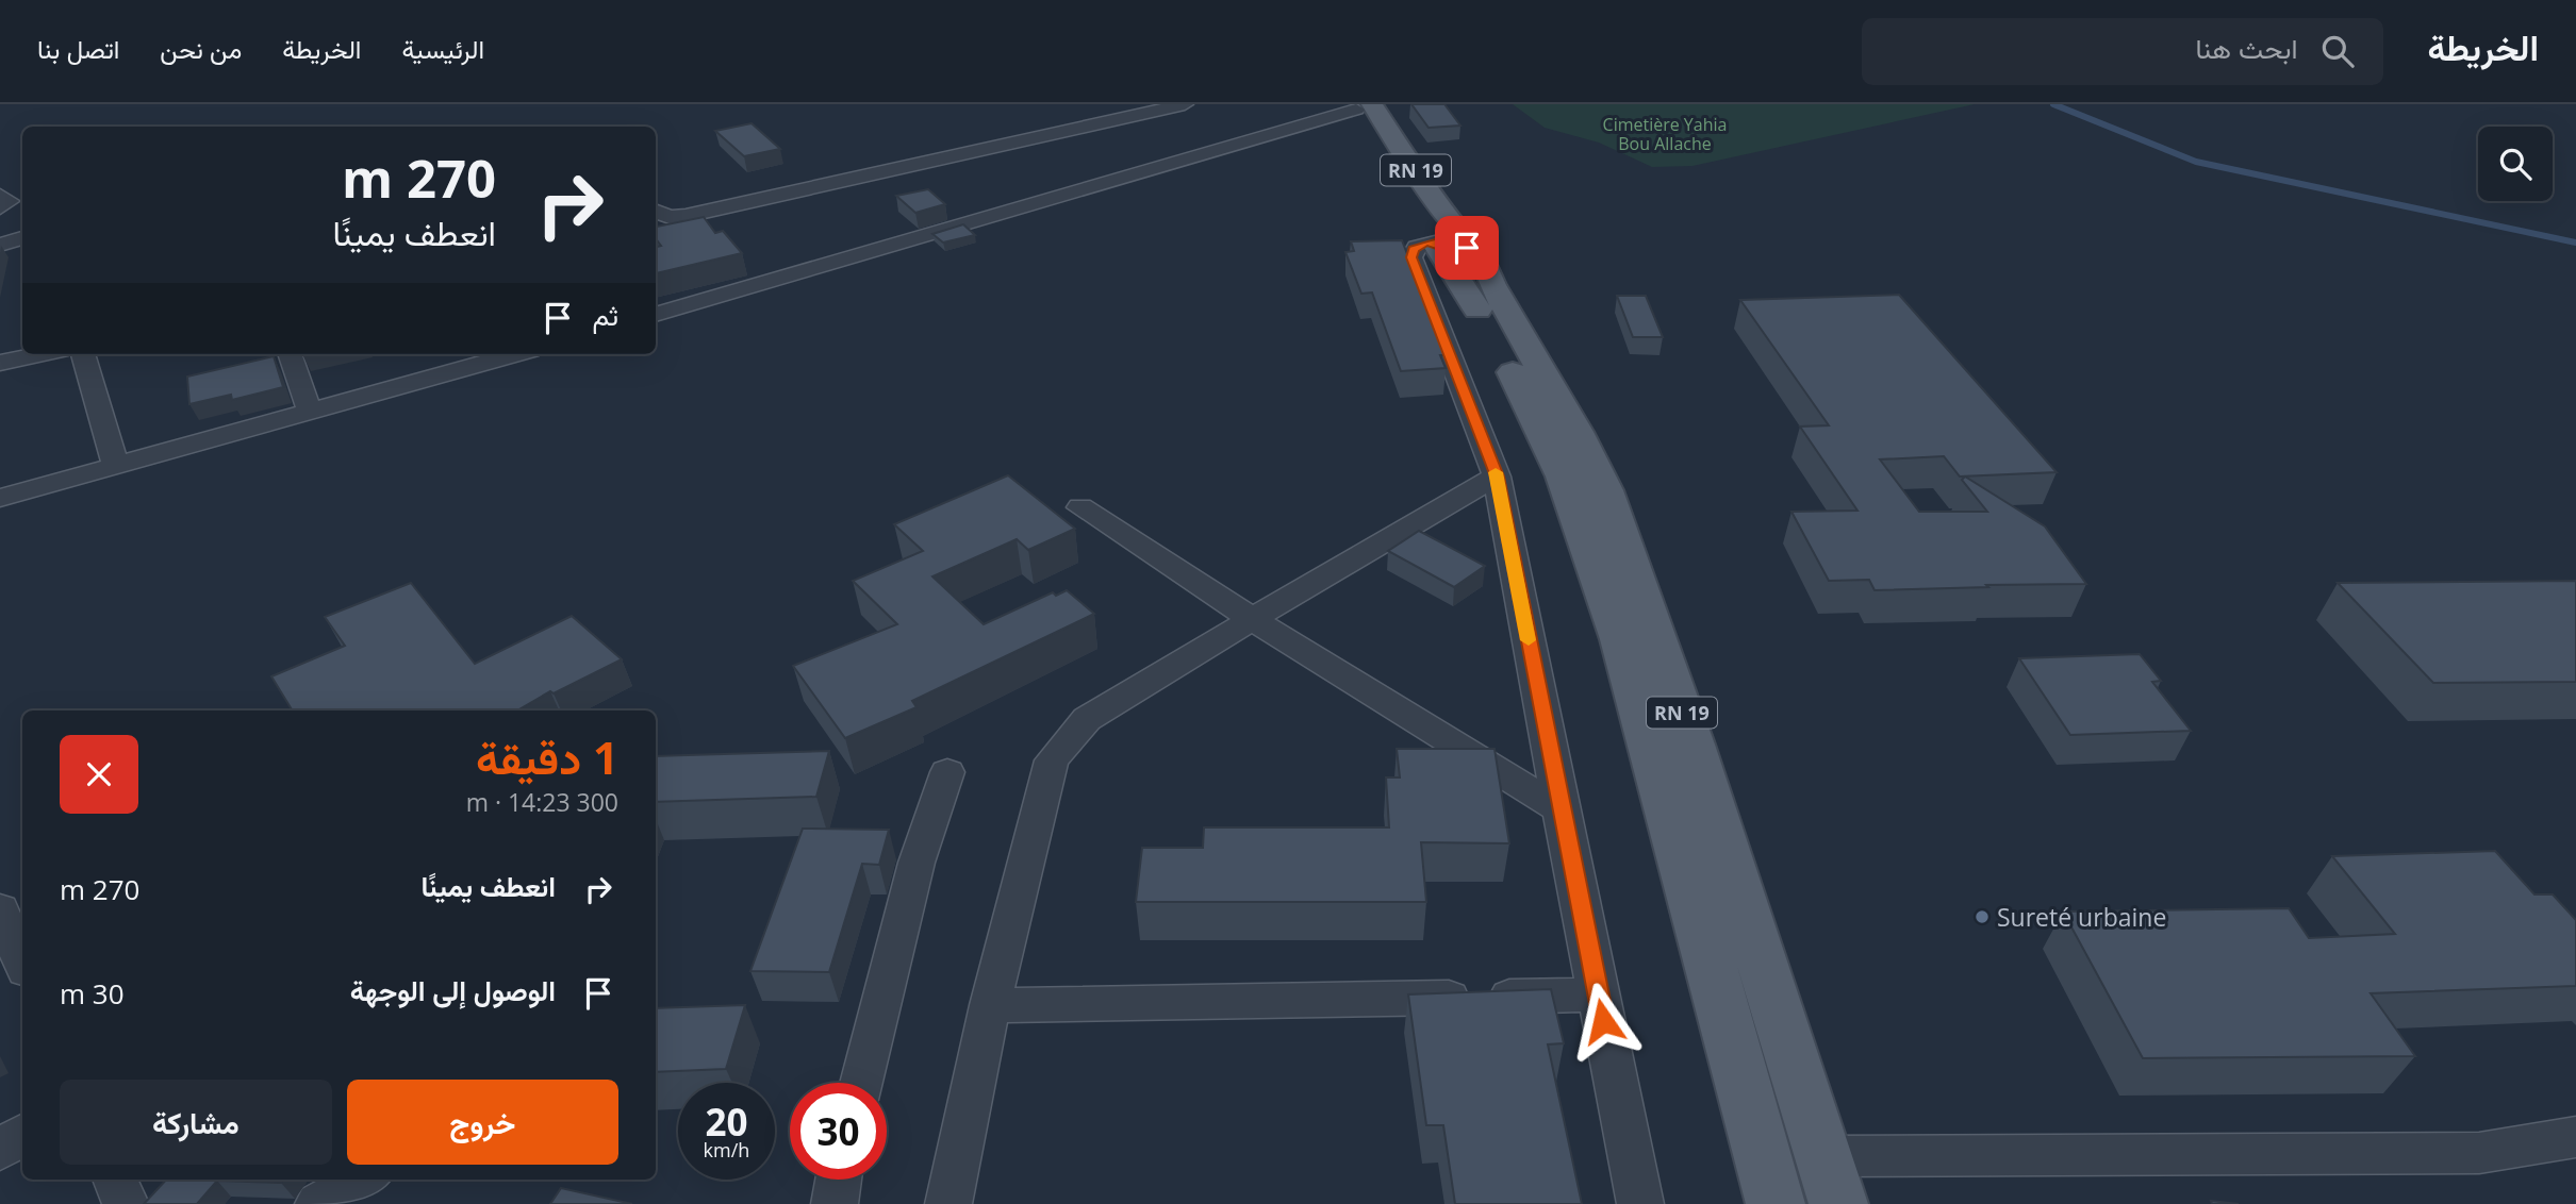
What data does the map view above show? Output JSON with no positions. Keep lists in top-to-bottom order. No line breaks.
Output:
{"streets":{"main road":["RN 19"]},"parks":["Cimetière Yahia Bou Allache"],"places":["Sureté urbaine"],"page":{"header":"الخريطة","search":"ابحث هنا","nav":["الرئيسية","الخريطة","من نحن","اتصل بنا"],"turn":["270 m","انعطف يمينًا"],"then":"ثم","heading":["1 دقيقة","300 m · 14:23"],"list":[{"name":"انعطف يمينًا","value":"270 m"},{"name":"الوصول إلى الوجهة","value":"30 m"}],"buttons":["خروج","مشاركة"],"speed":"20 km/h","limit":"30"}}
